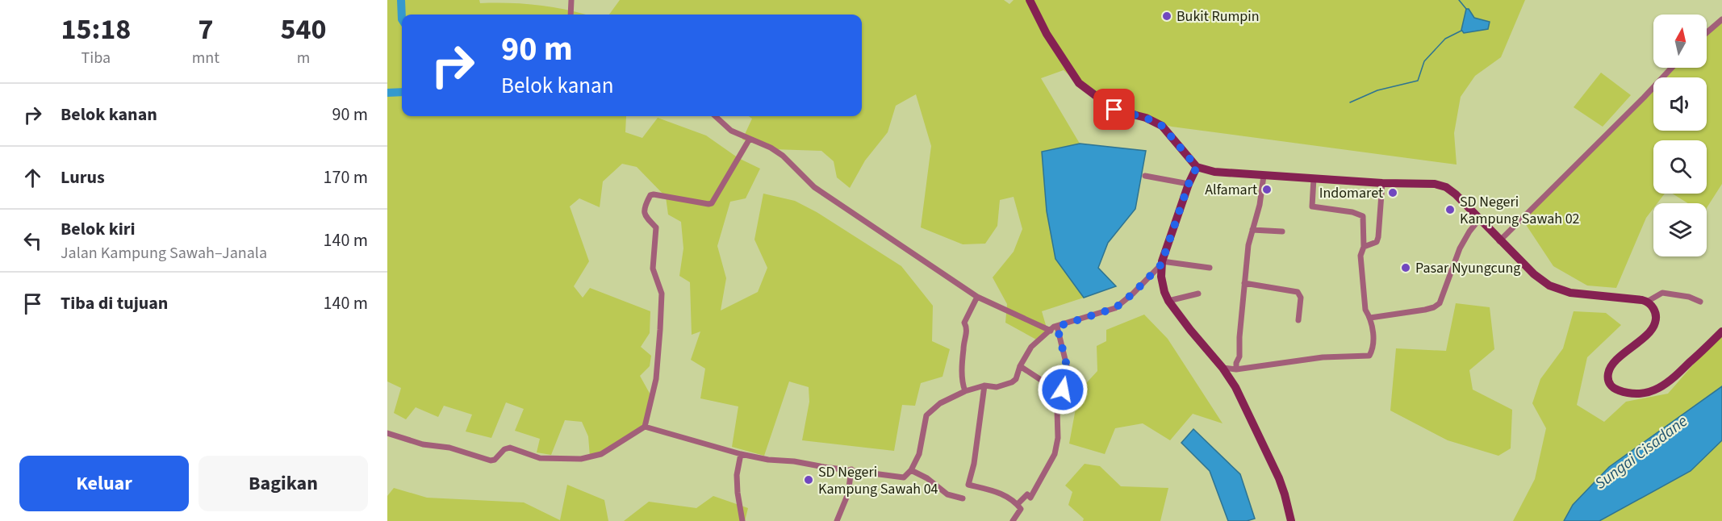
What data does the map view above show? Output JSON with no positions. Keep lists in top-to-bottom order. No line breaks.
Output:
{"water":["Sungai Cisadane"],"places":["Bukit Rumpin","Alfamart","Indomaret","SD Negeri Kampung Sawah 02","Pasar Nyungcung","SD Negeri Kampung Sawah 04"],"north":"top","page":{"eta":["15:18","Tiba","7","mnt","540","m"],"turn":["90 m","Belok kanan"],"list":[{"name":"Belok kanan","value":"90 m"},{"name":"Lurus","value":"170 m"},{"name":"Belok kiri","note":"Jalan Kampung Sawah–Janala","value":"140 m"},{"name":"Tiba di tujuan","value":"140 m"}],"buttons":["Keluar","Bagikan"]}}
